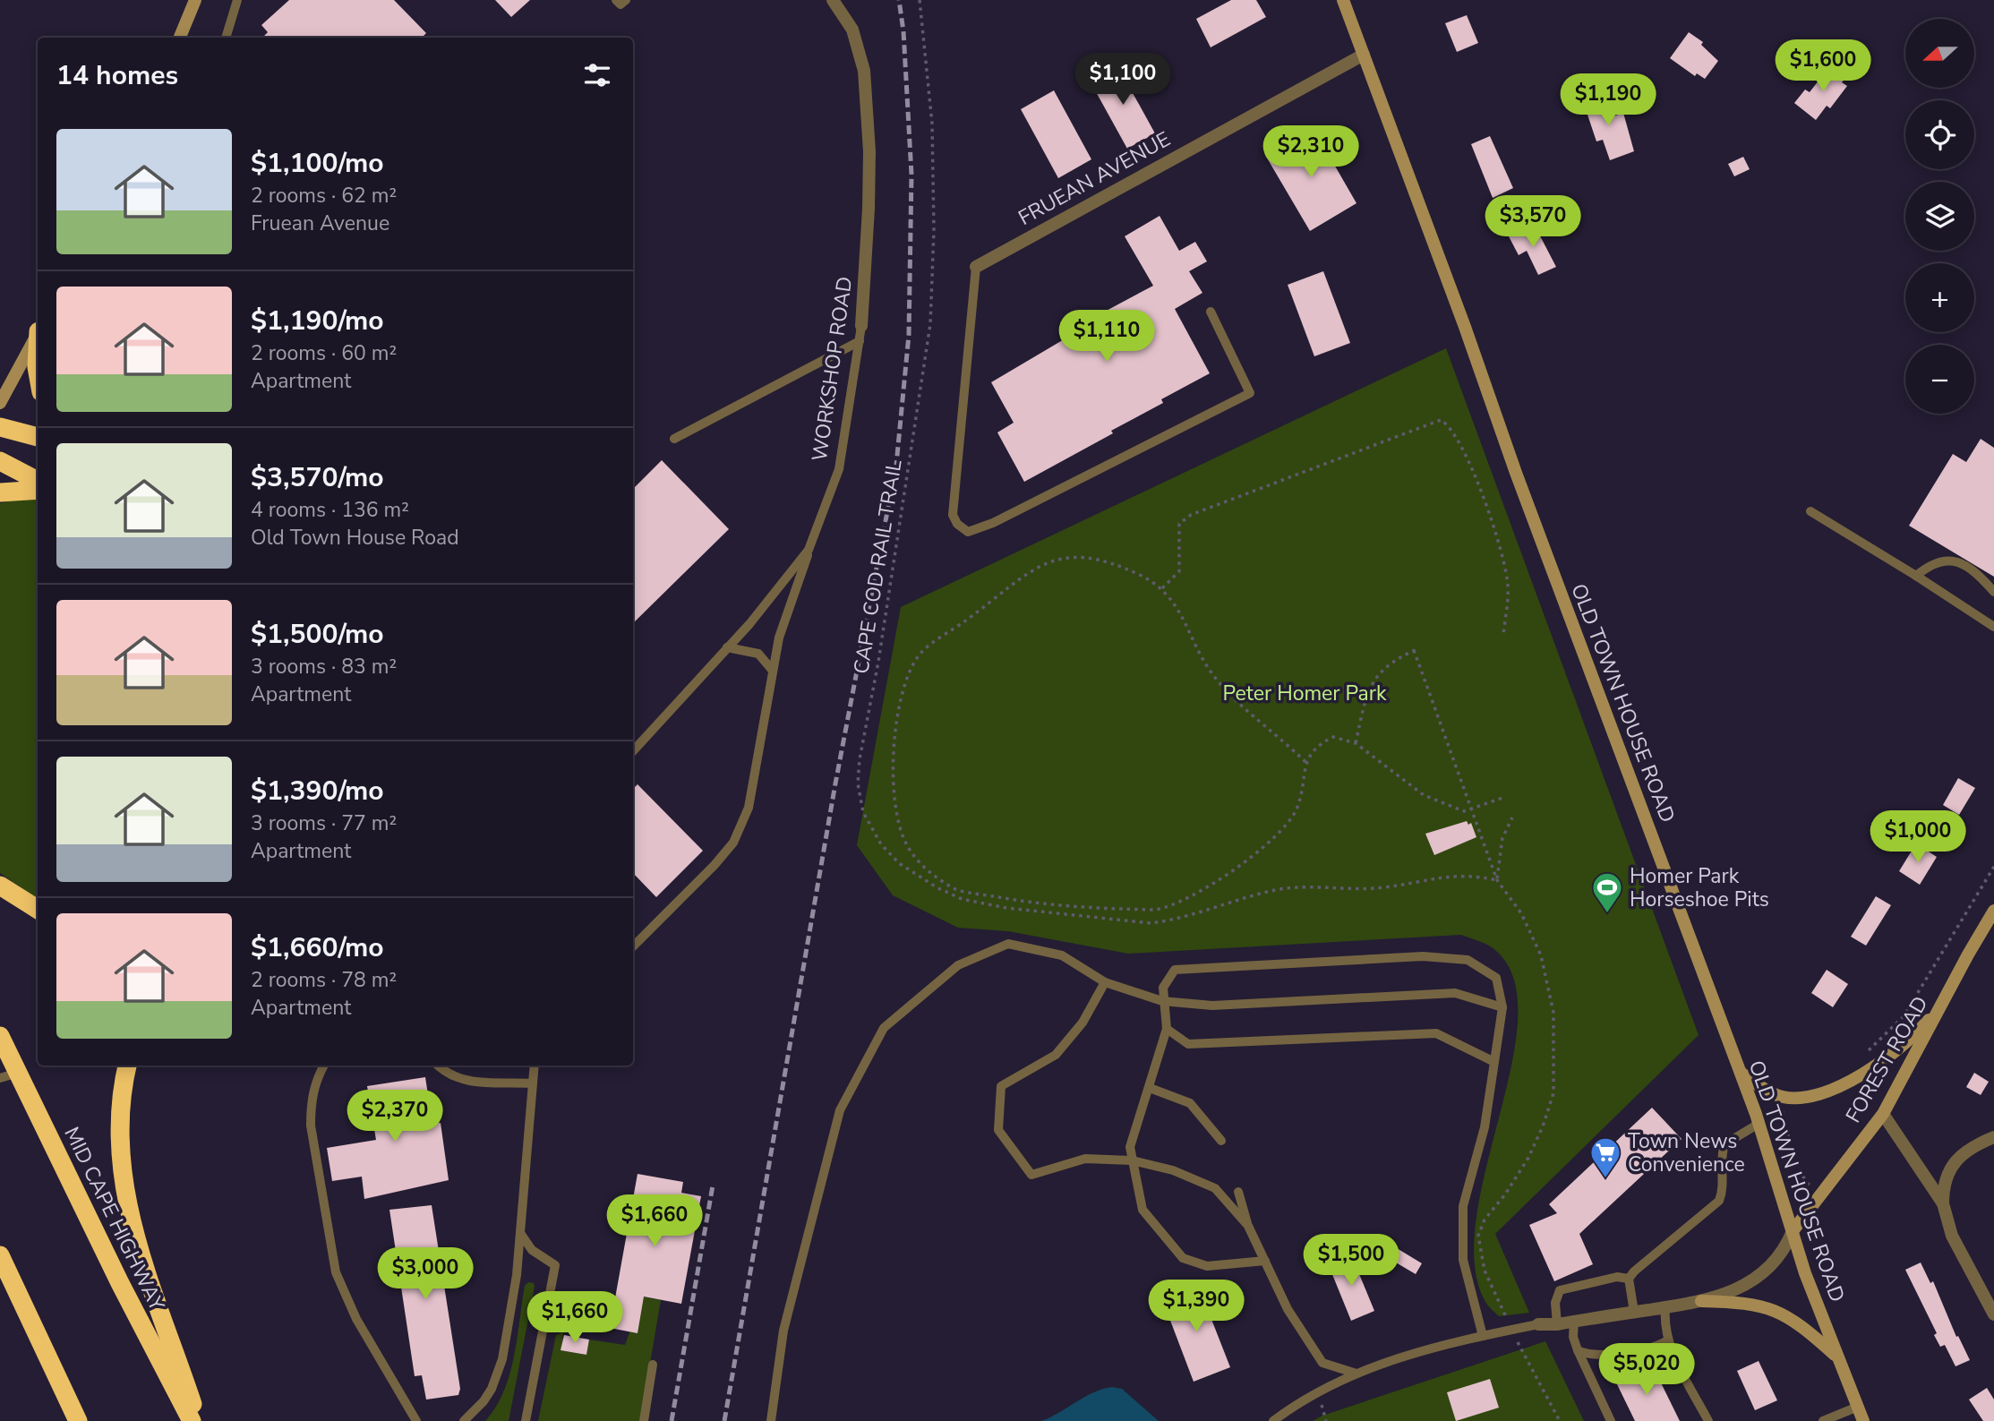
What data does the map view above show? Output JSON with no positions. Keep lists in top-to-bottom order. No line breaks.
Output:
{"streets":{"highway":["MID CAPE HIGHWAY"],"main road":["OLD TOWN HOUSE ROAD","FOREST ROAD"],"street":["FRUEAN AVENUE","WORKSHOP ROAD"],"path":["CAPE COD RAIL TRAIL"]},"crossings":[["FRUEAN AVENUE","OLD TOWN HOUSE ROAD"],["OLD TOWN HOUSE ROAD","FOREST ROAD"]],"parks":["Peter Homer Park"],"places":{"sports":["Homer Park Horseshoe Pits"],"supermarket":["Town News Convenience"]},"north":"left","page":{"map_buttons":["+","−"],"heading":"14 homes","price":["$1,600","$1,100","$1,190","$2,310","$3,570","$1,110","$1,000","$2,370","$1,660","$1,500","$3,000","$1,390","$1,660","$5,020"],"list":[{"name":"$1,100/mo","note":"2 rooms · 62 m² · Fruean Avenue"},{"name":"$1,190/mo","note":"2 rooms · 60 m² · Apartment"},{"name":"$3,570/mo","note":"4 rooms · 136 m² · Old Town House Road"},{"name":"$1,500/mo","note":"3 rooms · 83 m² · Apartment"},{"name":"$1,390/mo","note":"3 rooms · 77 m² · Apartment"},{"name":"$1,660/mo","note":"2 rooms · 78 m² · Apartment"}]}}
